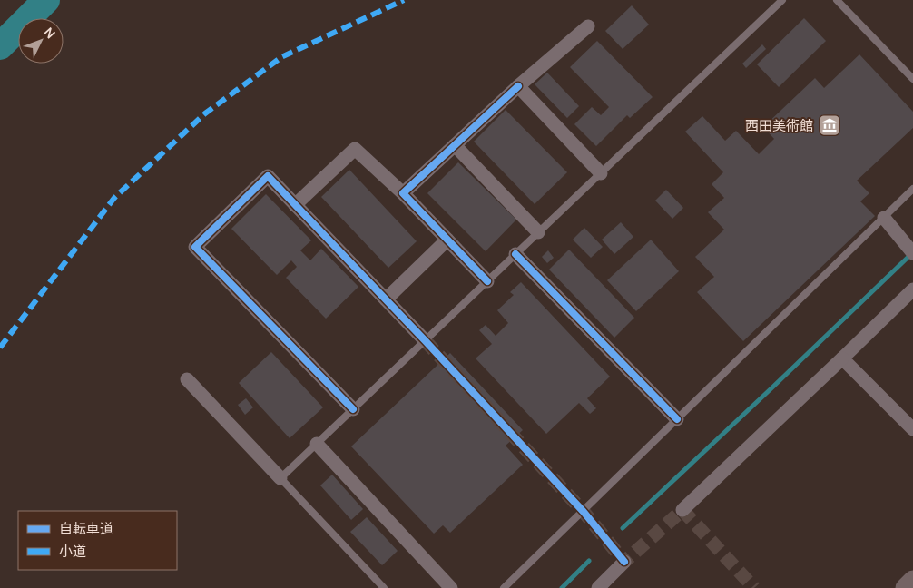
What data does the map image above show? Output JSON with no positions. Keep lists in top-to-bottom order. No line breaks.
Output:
{"places":{"museum":["西田美術館"]},"legend":["自転車道","小道"],"north":"top right"}
